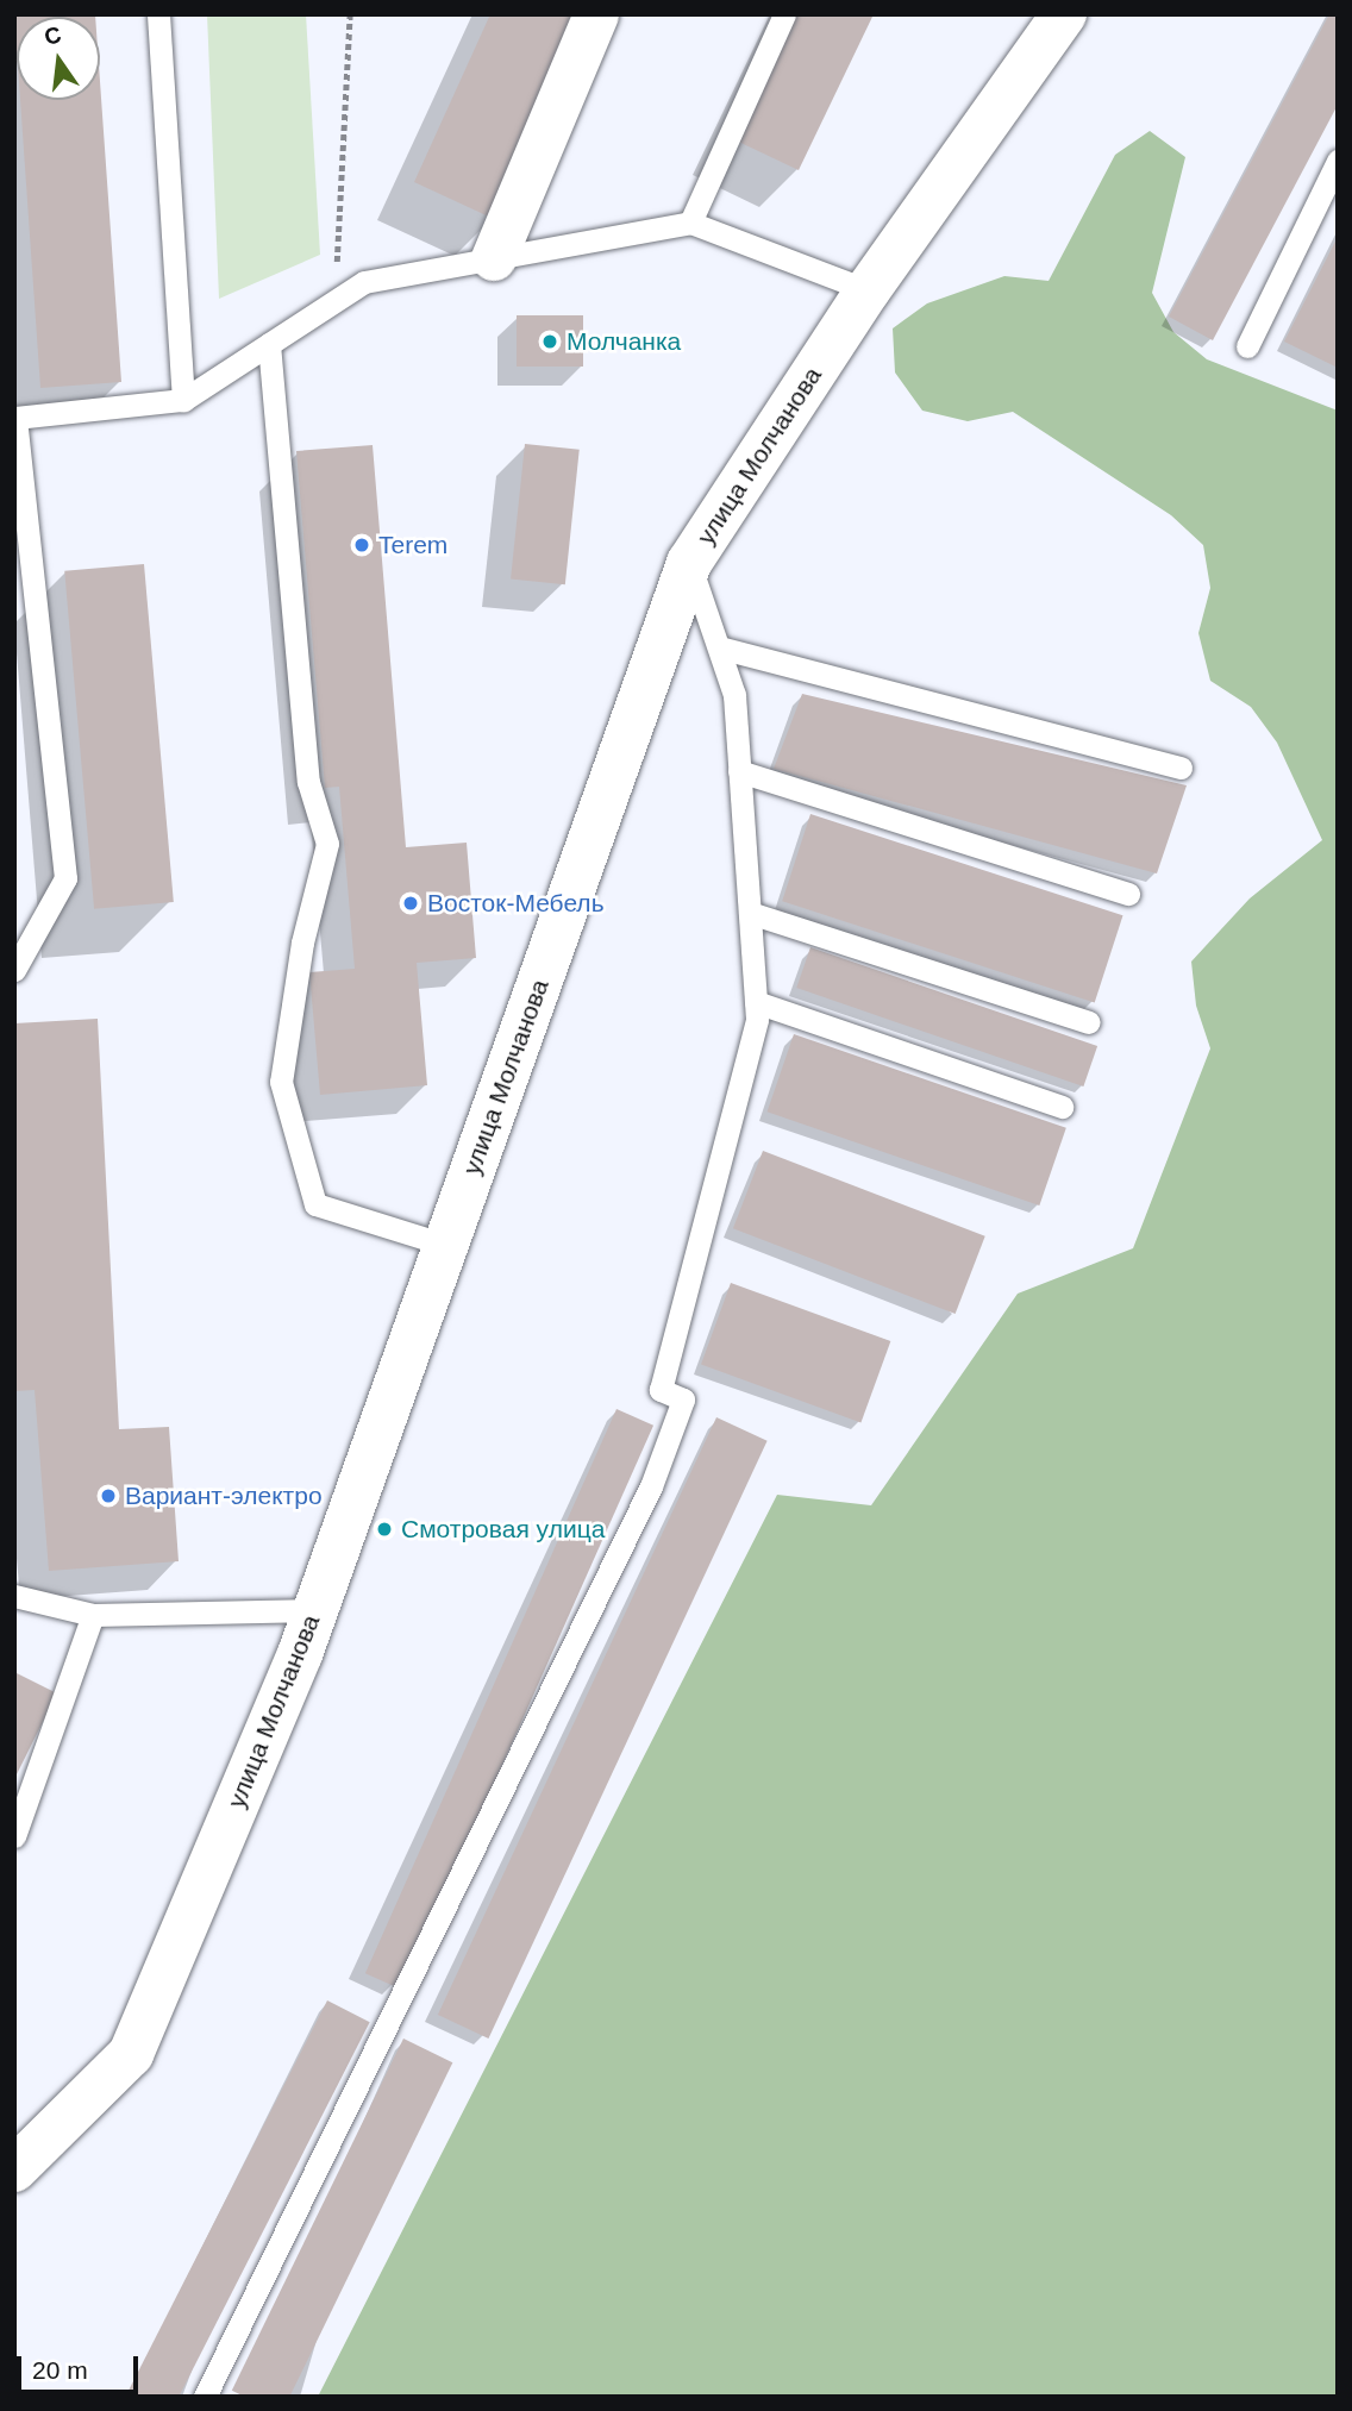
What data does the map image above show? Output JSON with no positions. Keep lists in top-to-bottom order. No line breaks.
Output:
{"streets":{"street":["улица Молчанова"]},"places":["Молчанка","Terem","Восток-Мебель","Вариант-электро","Смотровая улица"],"scale_bar":"20 m","north":"top"}
